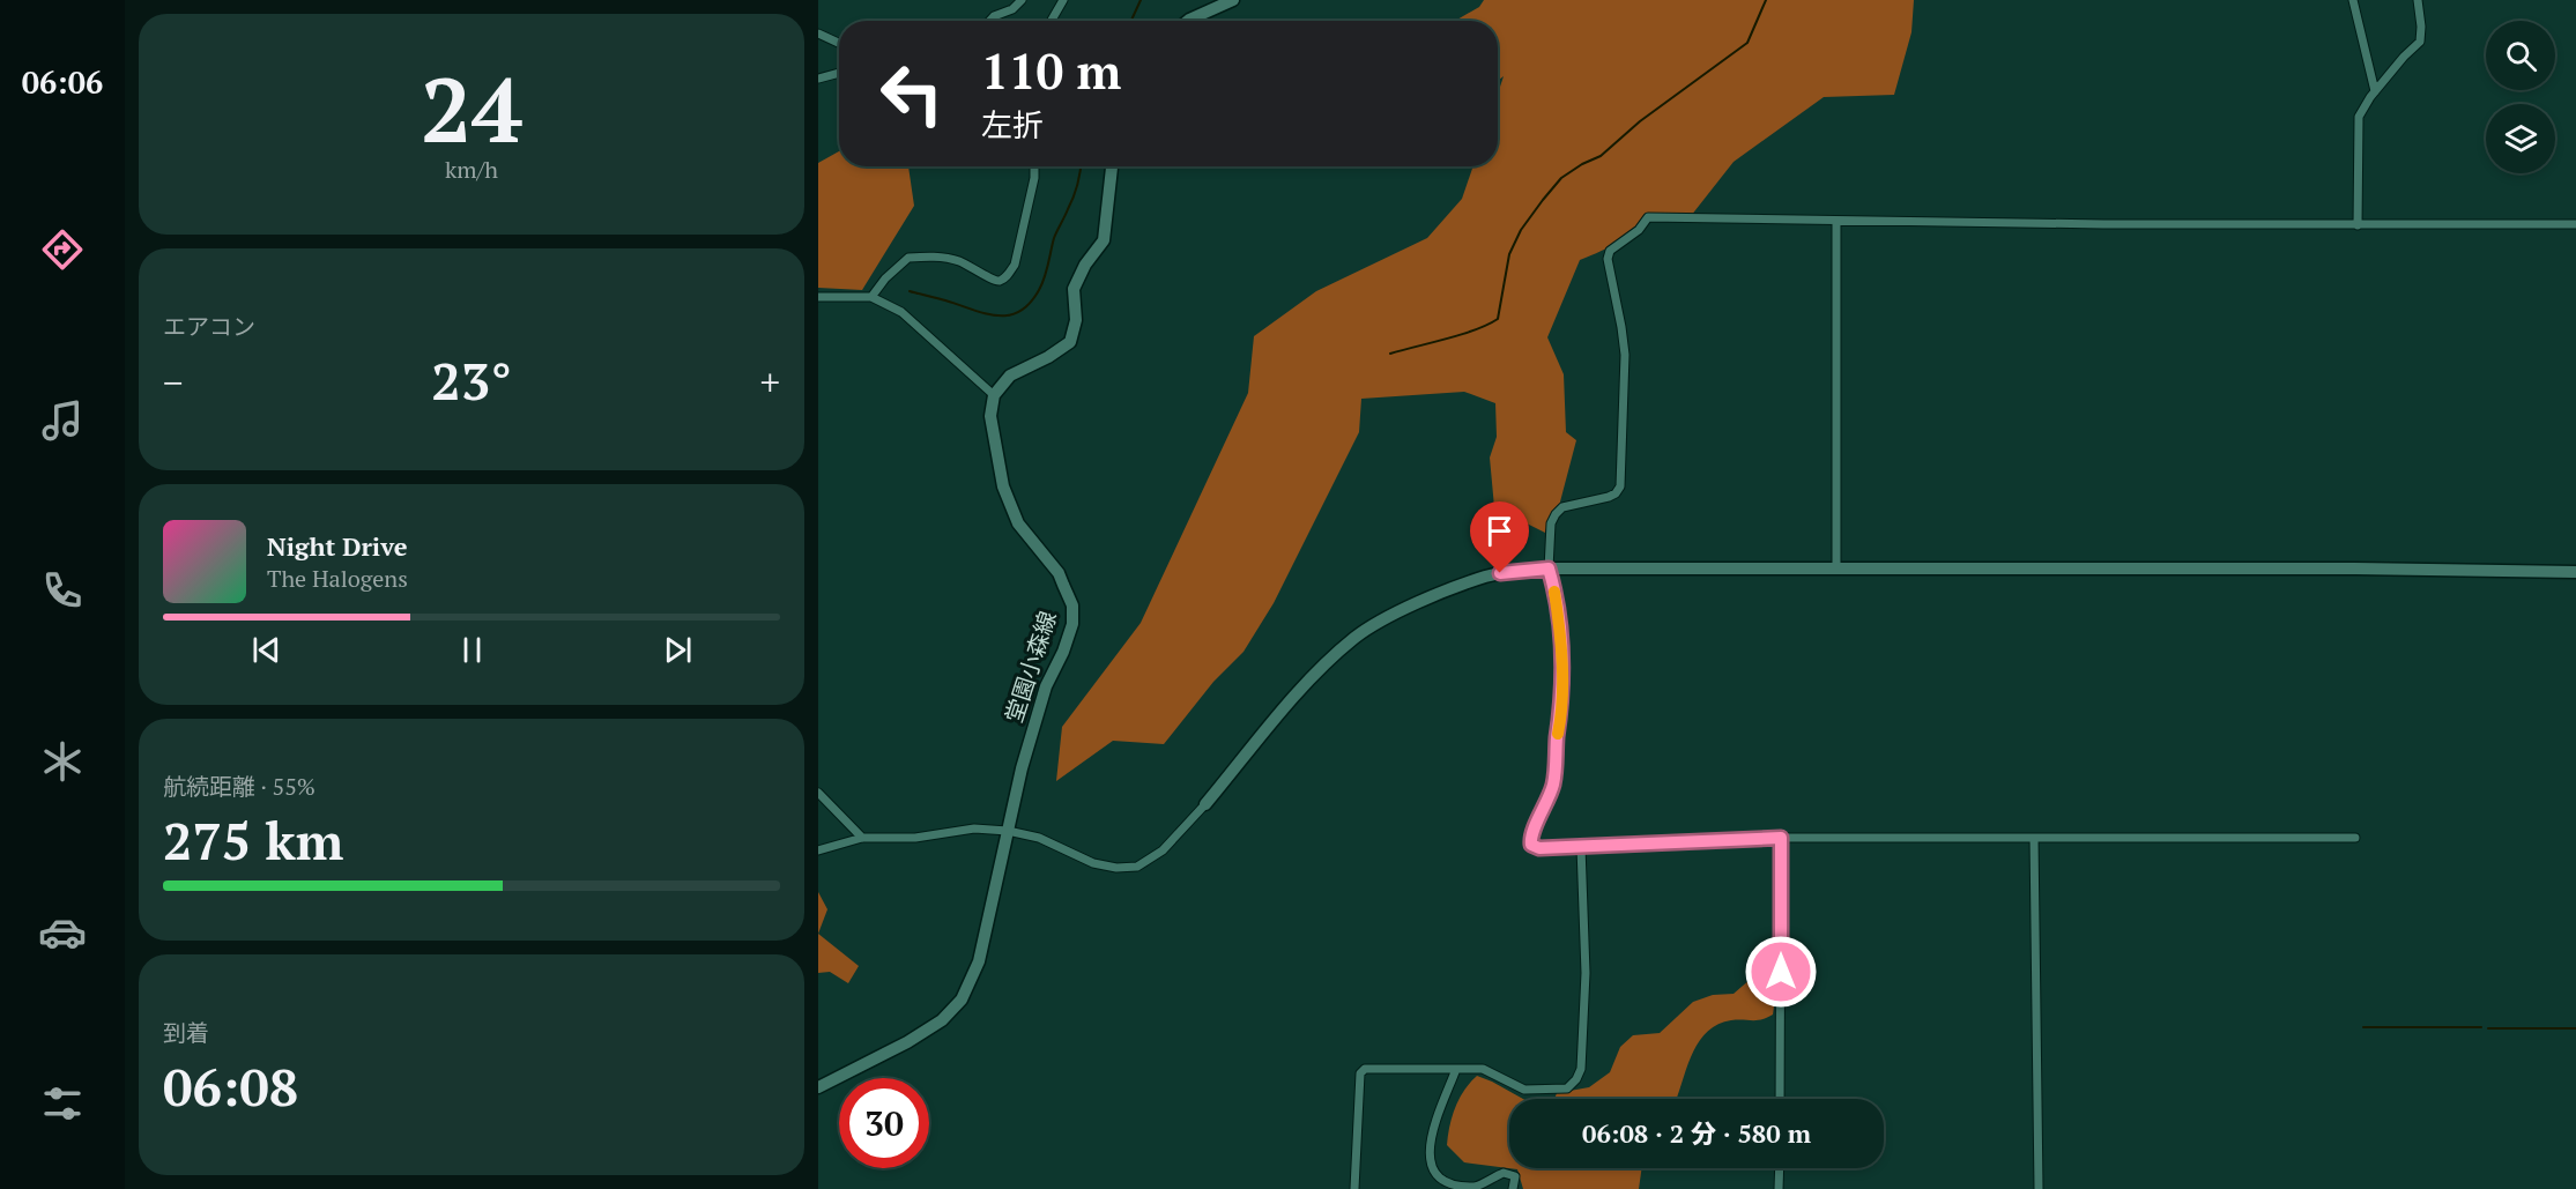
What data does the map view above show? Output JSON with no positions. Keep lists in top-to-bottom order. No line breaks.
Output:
{"streets":{"street":["堂園小森線"]},"page":{"tabs":"06:06","tile":[["24","km/h"],"エアコン",["航続距離 · 55%","275 km"],["到着","06:08"]],"turn":["110 m","左折"],"heat":["−","23°","+"],"song":["Night Drive","The Halogens"],"limit":"30","trip":"06:08 · 2 分 · 580 m"}}
